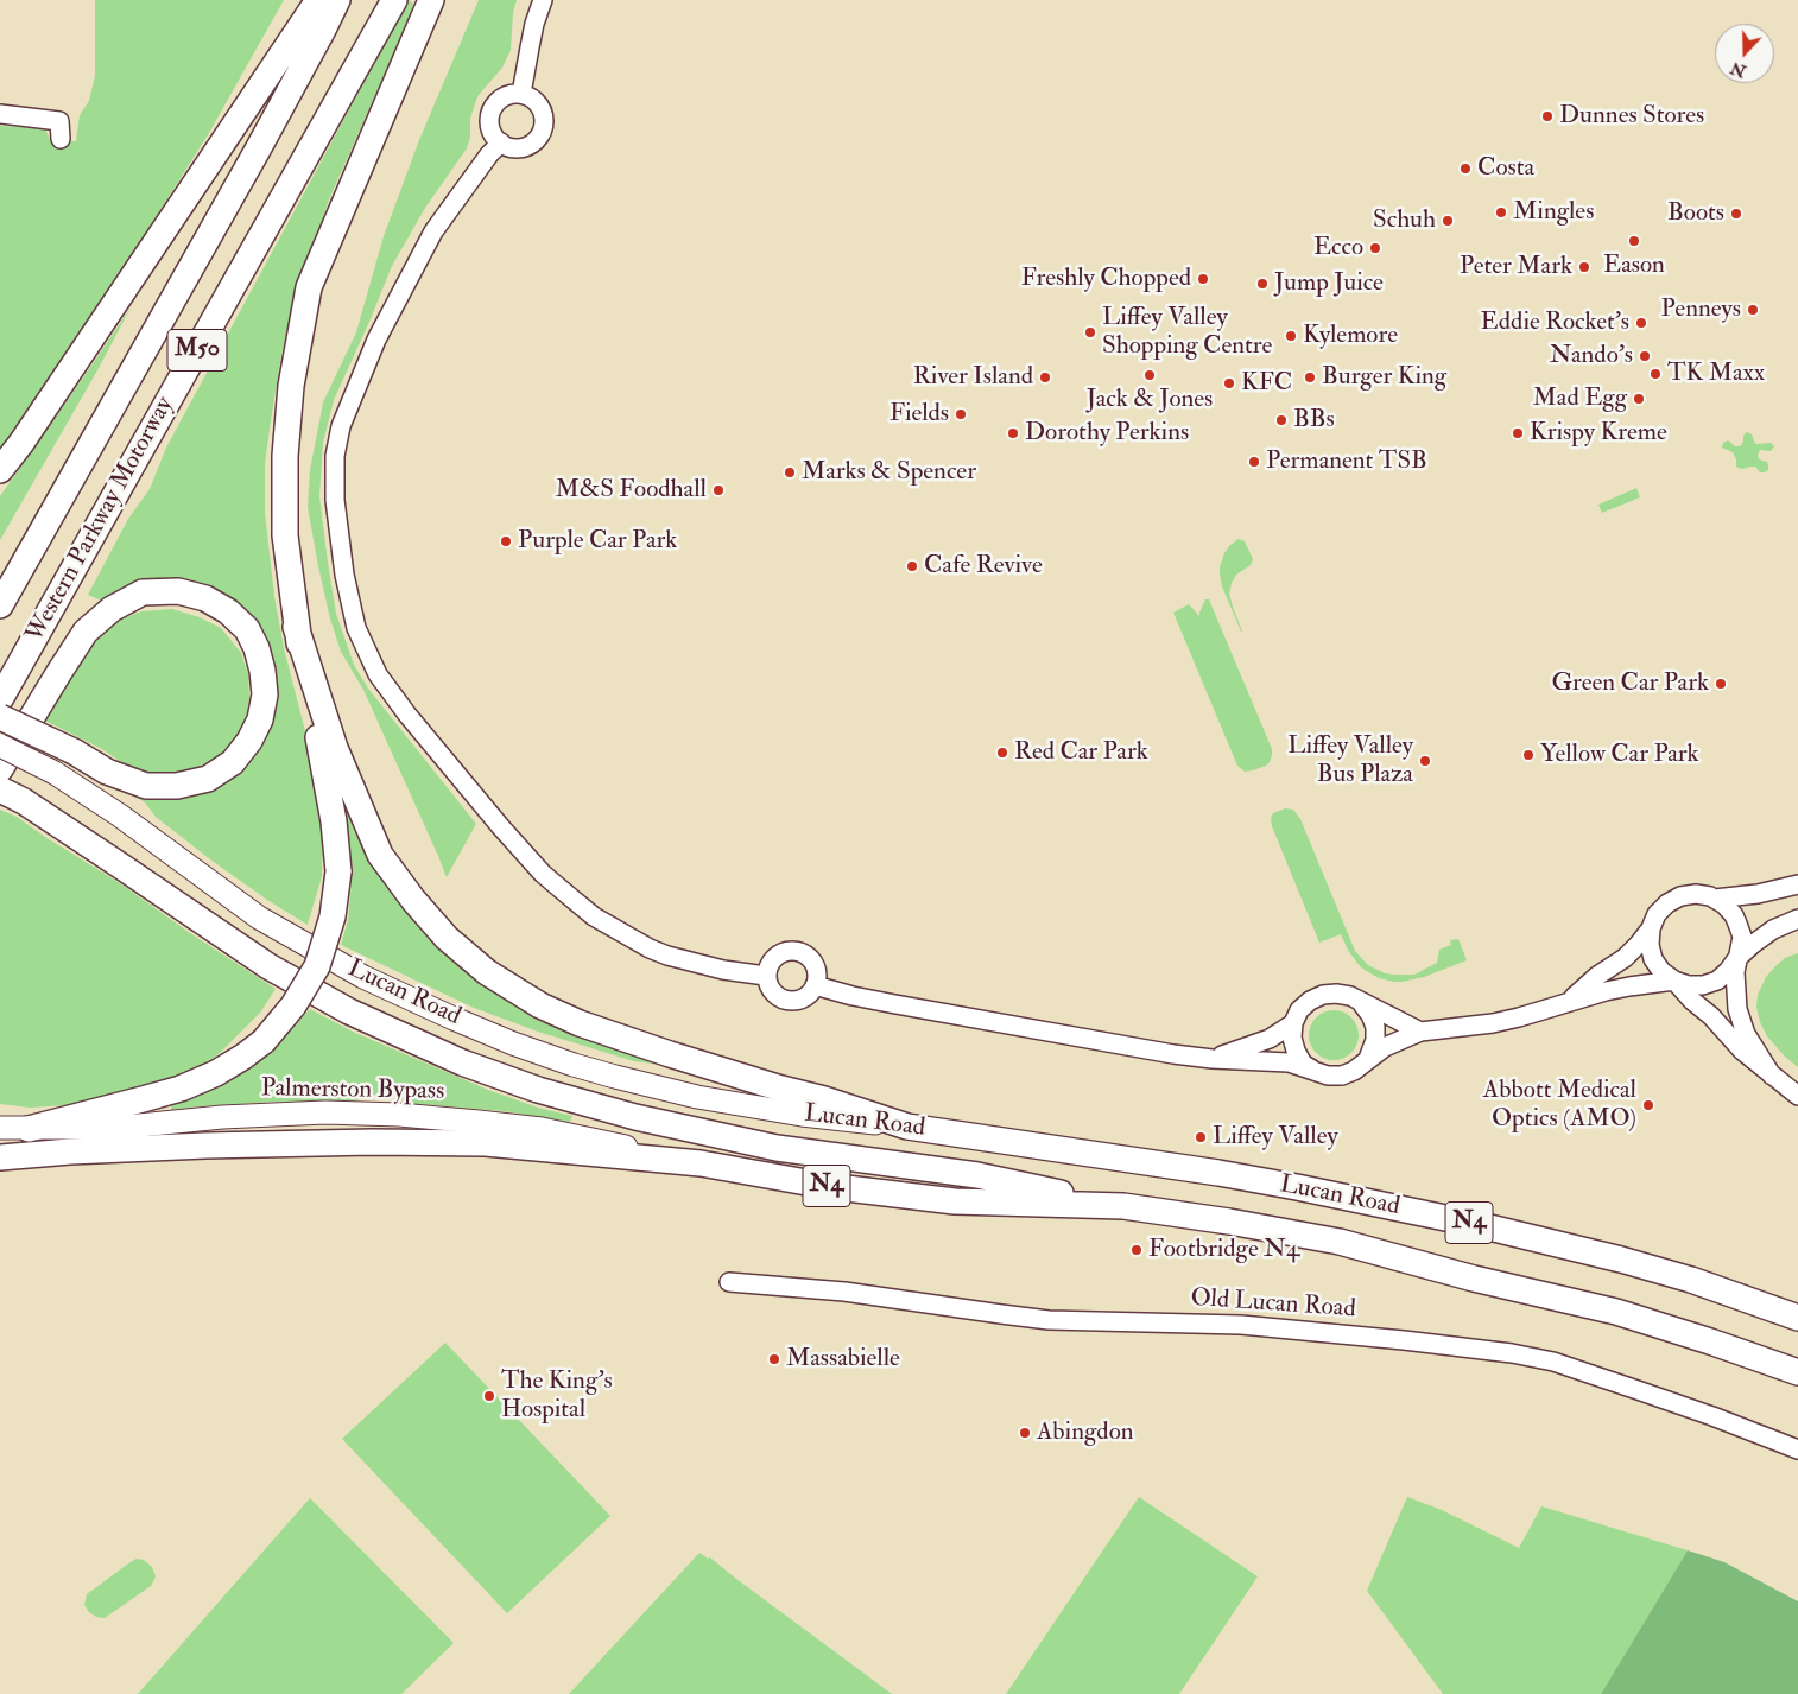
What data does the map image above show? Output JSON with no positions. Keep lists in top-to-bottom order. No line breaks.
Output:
{"streets":{"highway":["M50","Western Parkway Motorway","Lucan Road","N4"],"main road":["Palmerston Bypass"],"street":["Old Lucan Road"]},"crossings":[["Lucan Road","Palmerston Bypass"]],"places":["Dunnes Stores","Costa","Mingles","Boots","Schuh","Eason","Ecco","Peter Mark","Freshly Chopped","Jump Juice","Penneys","Eddie Rocket's","Liffey Valley Shopping Centre","Kylemore","Nando's","TK Maxx","Jack & Jones","River Island","Burger King","KFC","Mad Egg","Fields","BBs","Dorothy Perkins","Krispy Kreme","Permanent TSB","Marks & Spencer","M&S Foodhall","Purple Car Park","Cafe Revive","Green Car Park","Red Car Park","Yellow Car Park","Liffey Valley Bus Plaza","Abbott Medical Optics (AMO)","Liffey Valley","Footbridge N4","Massabielle","The King's Hospital","Abingdon"],"north":"bottom"}
